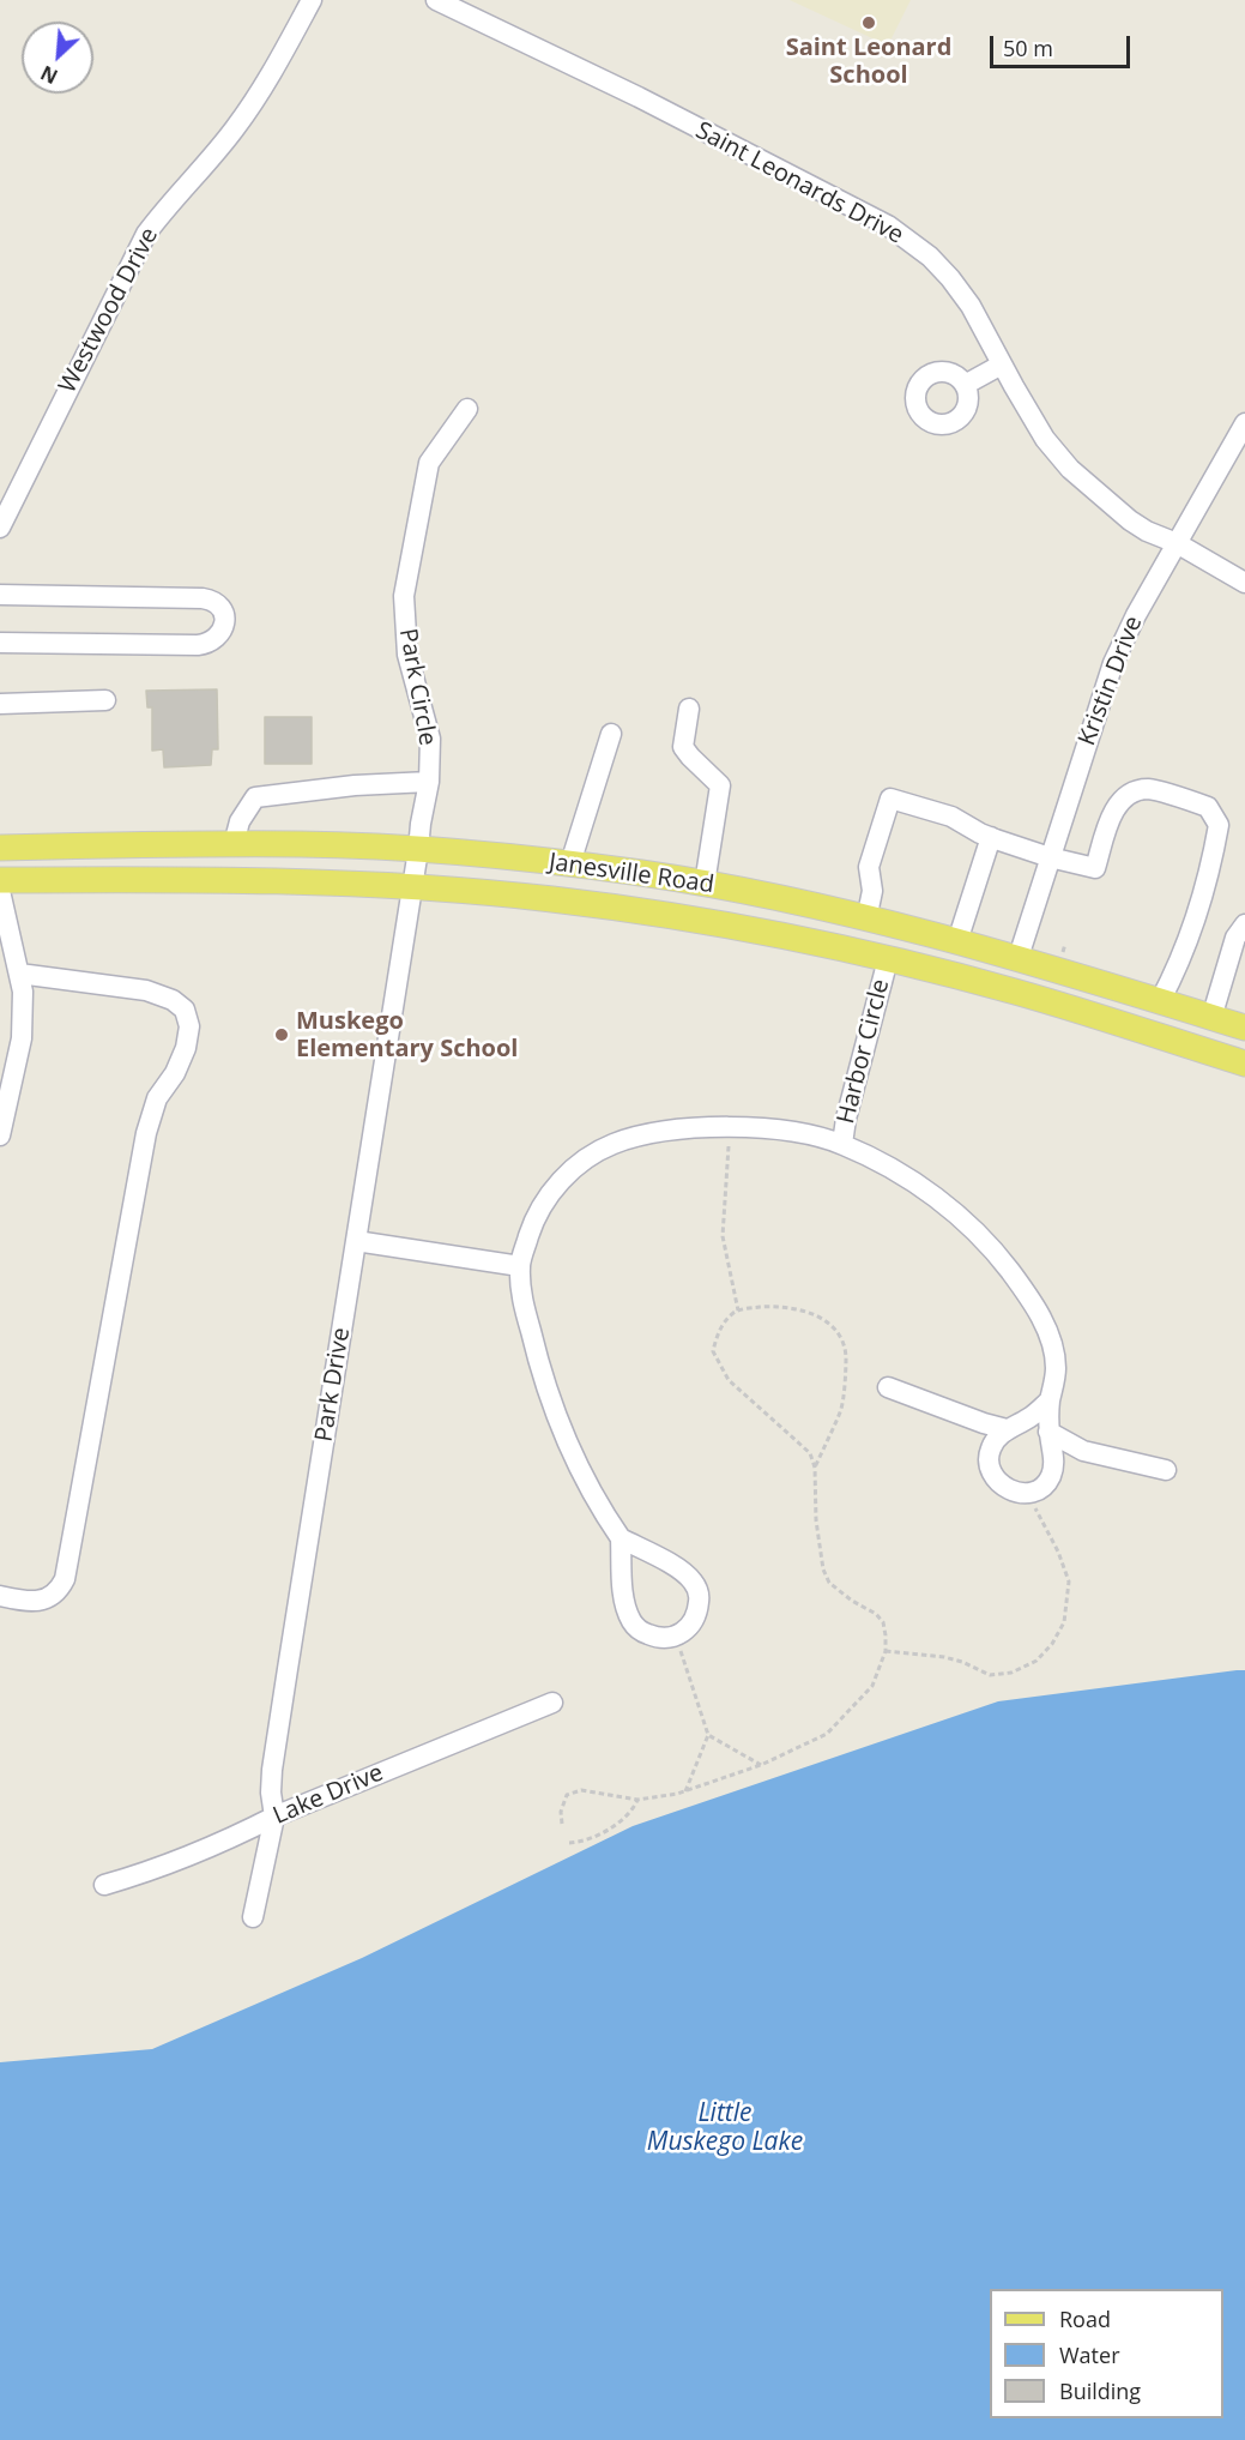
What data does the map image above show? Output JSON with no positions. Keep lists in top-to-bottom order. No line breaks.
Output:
{"streets":{"main road":["Janesville Road"],"street":["Saint Leonards Drive","Westwood Drive","Kristin Drive","Park Circle","Harbor Circle","Park Drive","Lake Drive"]},"crossings":[["Saint Leonards Drive","Kristin Drive"],["Kristin Drive","Janesville Road"],["Park Circle","Janesville Road"],["Park Circle","Park Drive"],["Janesville Road","Harbor Circle"],["Janesville Road","Park Drive"],["Park Drive","Lake Drive"]],"water":["Little Muskego Lake"],"places":["Saint Leonard School","Muskego Elementary School"],"legend":["Road","Water","Building"],"scale_bar":"50 m","north":"bottom left"}
